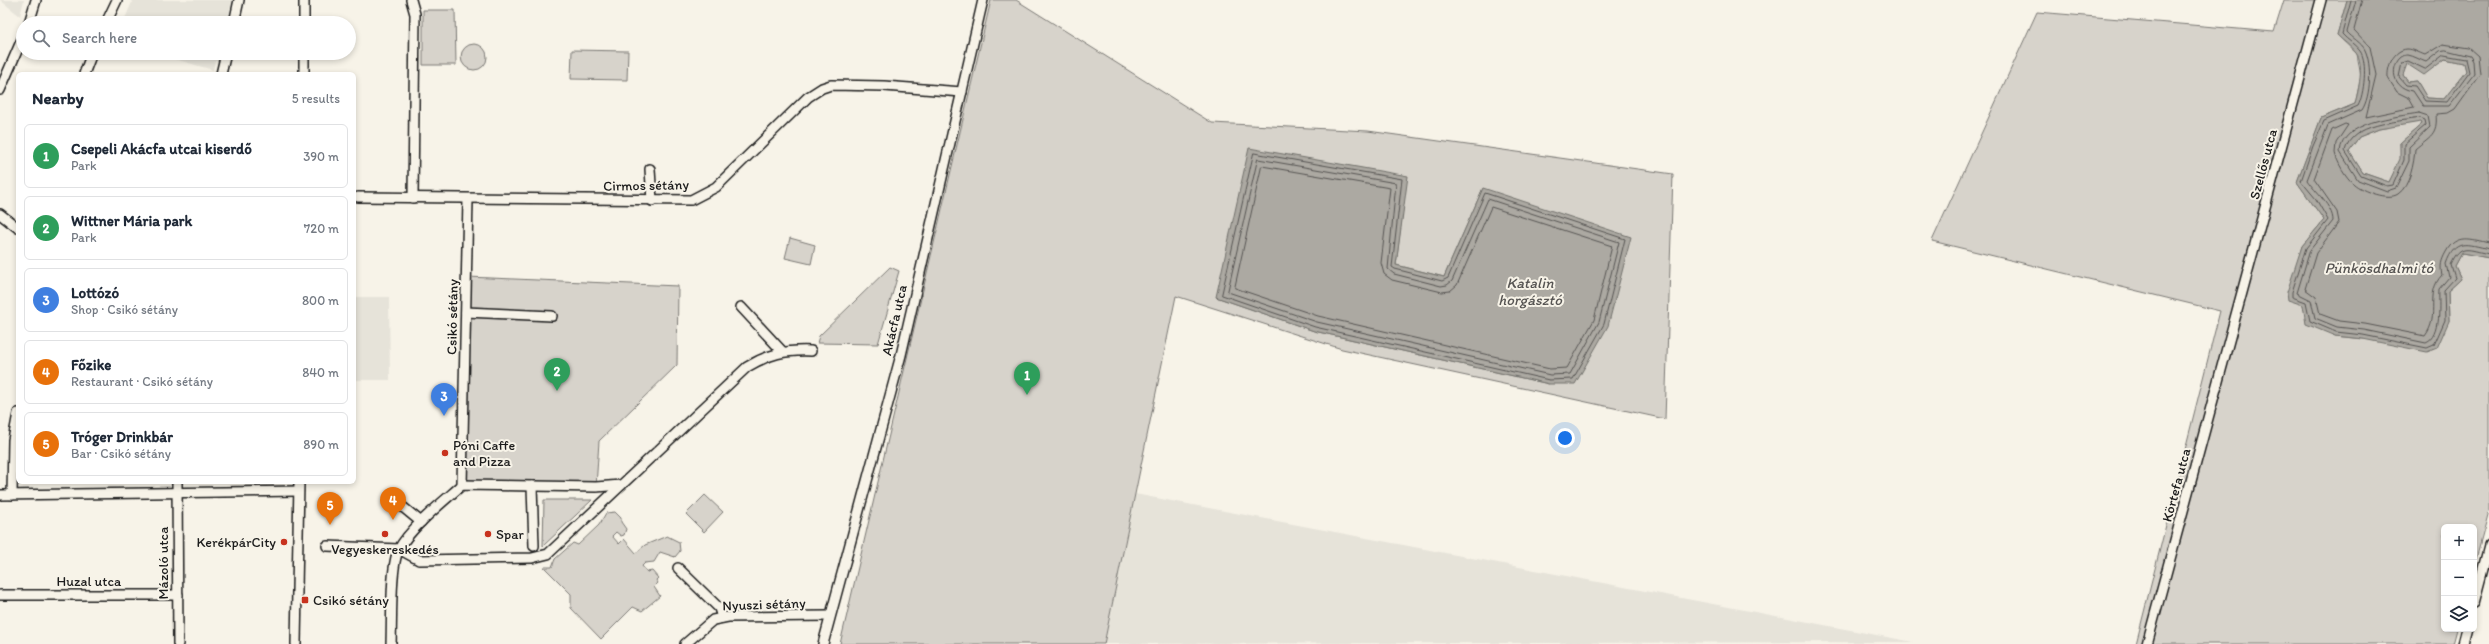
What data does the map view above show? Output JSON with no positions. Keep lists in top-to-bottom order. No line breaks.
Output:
{"streets":{"street":["Szellős utca","Cirmos sétány","Csikó sétány","Akácfa utca","Körtefa utca","Mázoló utca","Huzal utca","Nyuszi sétány"]},"crossings":[["Szellős utca","Körtefa utca"],["Cirmos sétány","Csikó sétány"],["Cirmos sétány","Akácfa utca"],["Akácfa utca","Nyuszi sétány"],["Mázoló utca","Huzal utca"]],"water":["Pünkösdhalmi tó","Katalin horgásztó"],"places":{"other":["Póni Caffe and Pizza","Vegyeskereskedés","Spar","KerékpárCity"],"transit":["Csikó sétány"]},"page":{"search":"Search here","heading":["Nearby","5 results"],"list":[{"mark":"1","name":"Csepeli Akácfa utcai kiserdő","note":"Park","value":"390 m"},{"mark":"2","name":"Wittner Mária park","note":"Park","value":"720 m"},{"mark":"3","name":"Lottózó","note":"Shop · Csikó sétány","value":"800 m"},{"mark":"4","name":"Főzike","note":"Restaurant · Csikó sétány","value":"840 m"},{"mark":"5","name":"Tróger Drinkbár","note":"Bar · Csikó sétány","value":"890 m"}],"pins":["2","1","3","4","5"],"map_buttons":["+","−"]}}
